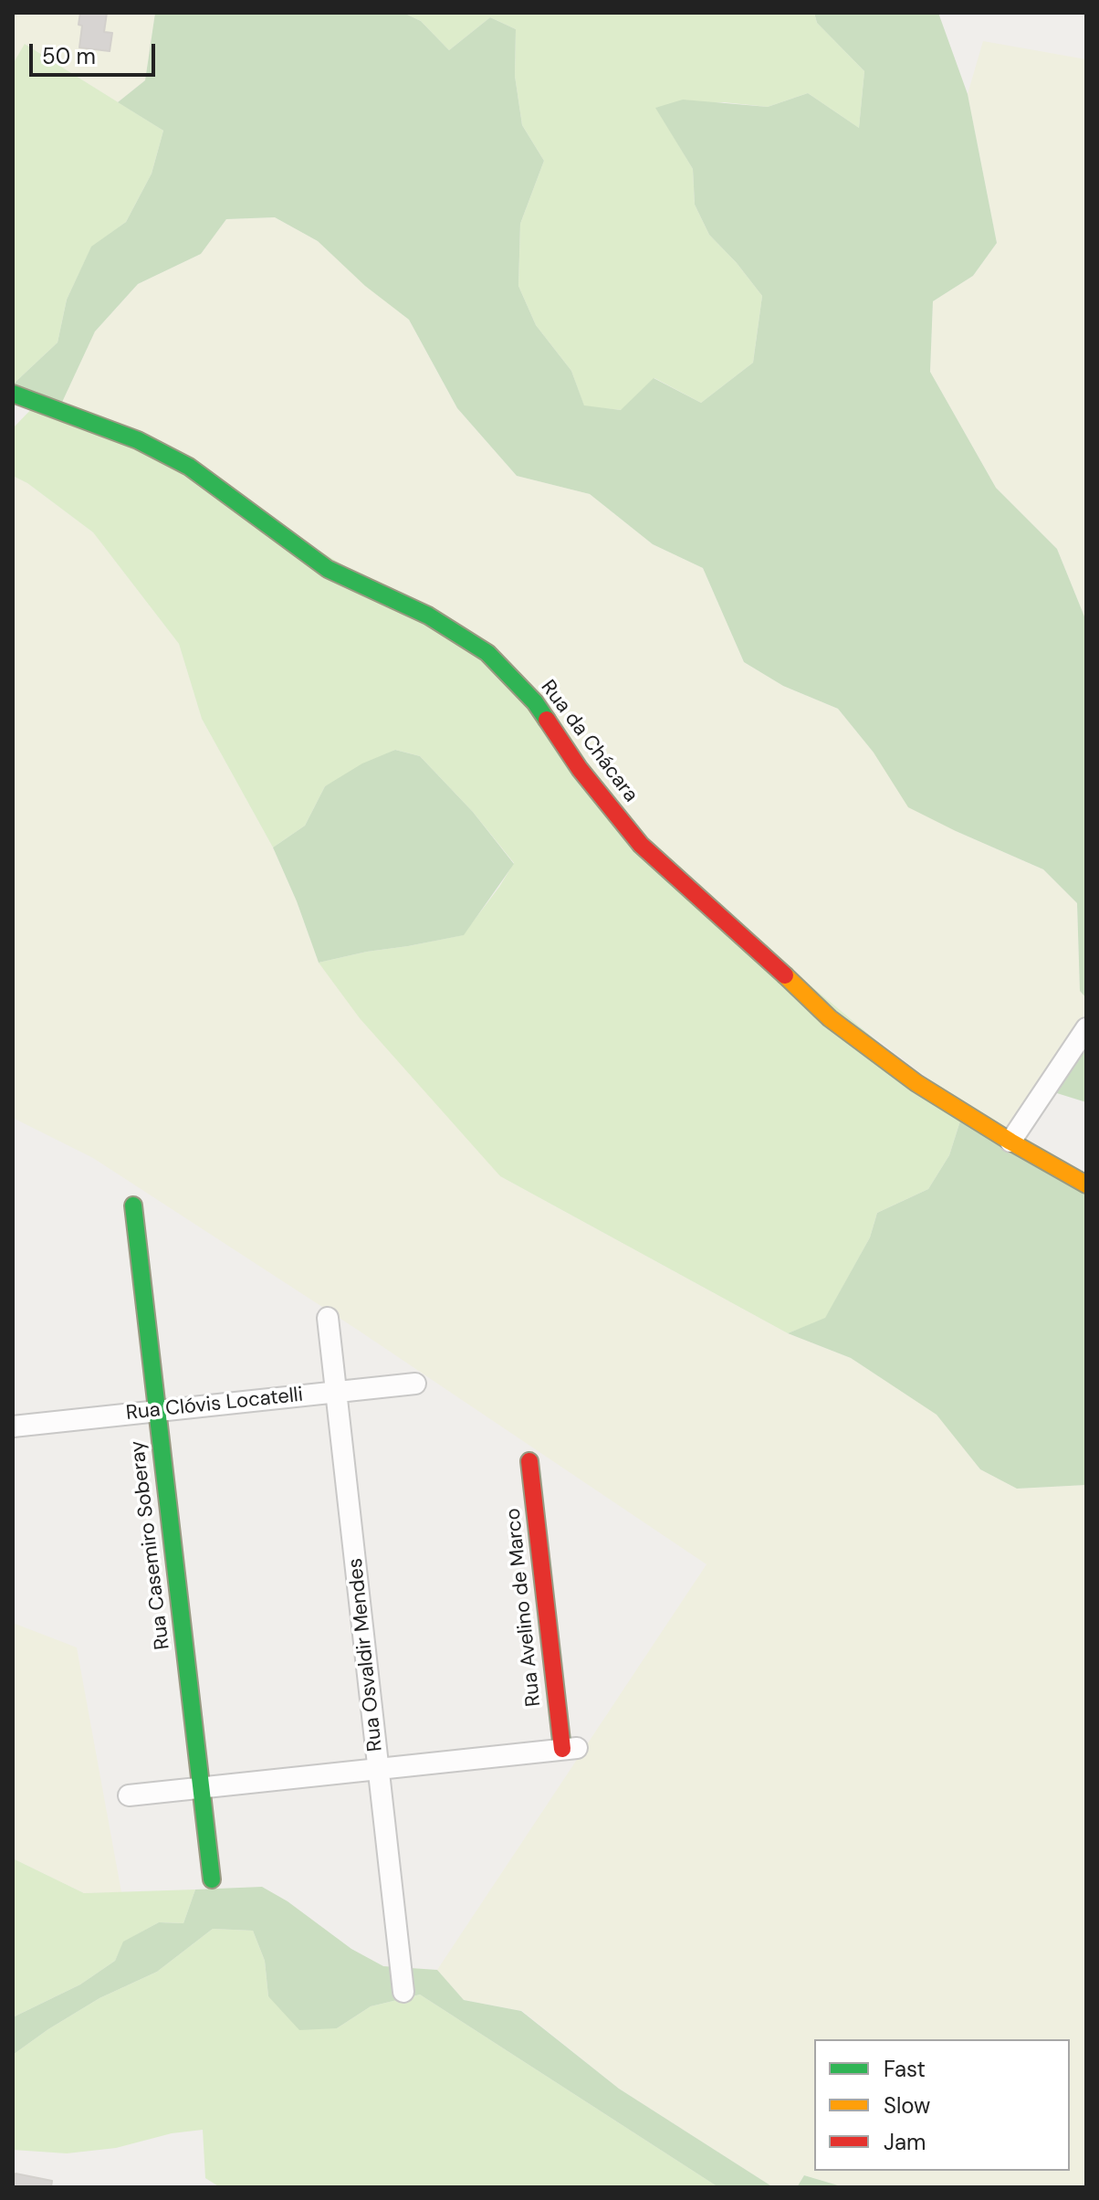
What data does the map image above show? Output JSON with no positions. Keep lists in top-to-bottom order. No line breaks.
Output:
{"streets":{"street":["Rua da Chácara","Rua Clóvis Locatelli","Rua Casemiro Soberay","Rua Avelino de Marco","Rua Osvaldir Mendes"]},"crossings":[["Rua Clóvis Locatelli","Rua Casemiro Soberay"],["Rua Clóvis Locatelli","Rua Osvaldir Mendes"]],"legend":["Fast","Slow","Jam"],"scale_bar":"50 m"}
